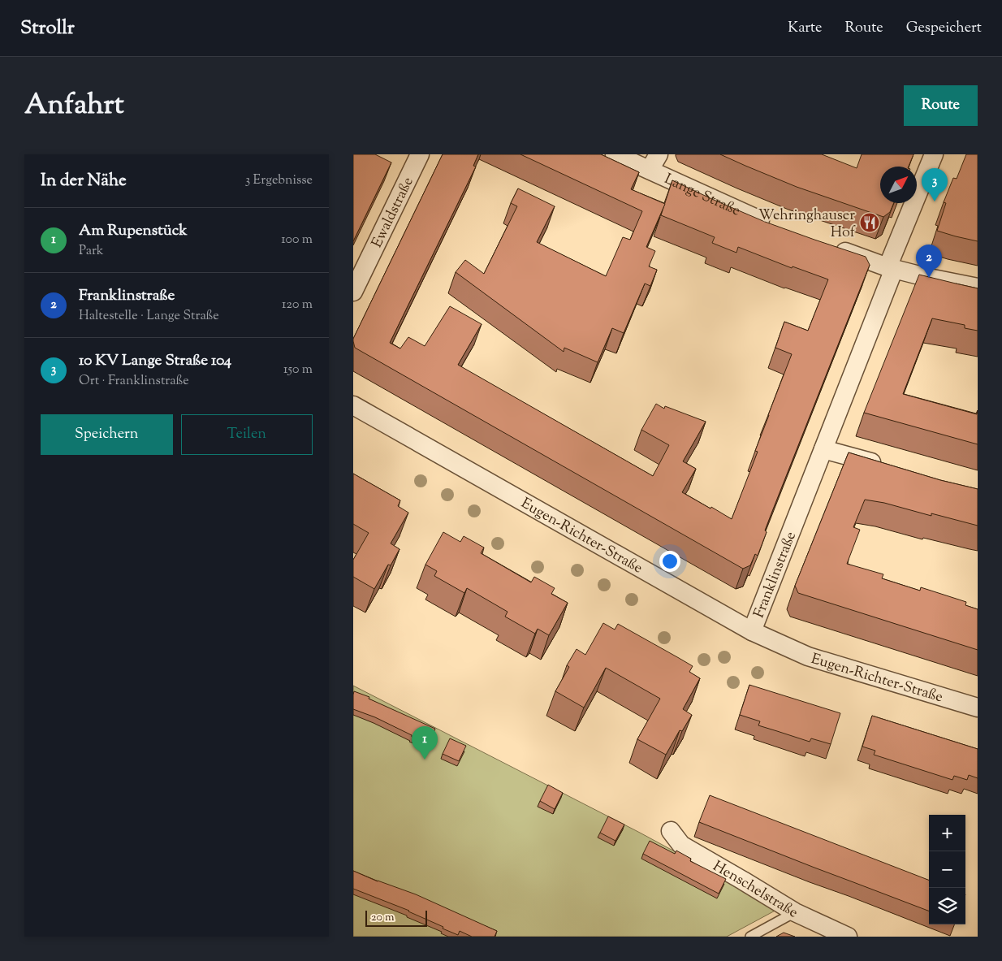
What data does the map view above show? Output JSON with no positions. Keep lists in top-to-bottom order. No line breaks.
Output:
{"streets":{"street":["Lange Straße","Ewaldstraße","Eugen-Richter-Straße","Franklinstraße","Henschelstraße"]},"crossings":[["Eugen-Richter-Straße","Franklinstraße"]],"places":{"restaurant":["Wehringhauser Hof"]},"scale_bar":"20 m","north":"top right","page":{"header":"Strollr","nav":["Karte","Route","Gespeichert"],"title":"Anfahrt","buttons":["Route",["Speichern","Teilen"]],"heading":["In der Nähe","3 Ergebnisse"],"pins":["3","2","1"],"list":[{"mark":"1","name":"Am Rupenstück","note":"Park","value":"100 m"},{"mark":"2","name":"Franklinstraße","note":"Haltestelle · Lange Straße","value":"120 m"},{"mark":"3","name":"10 KV Lange Straße 104","note":"Ort · Franklinstraße","value":"150 m"}],"map_buttons":["+","−"],"scale":"20 m"}}
